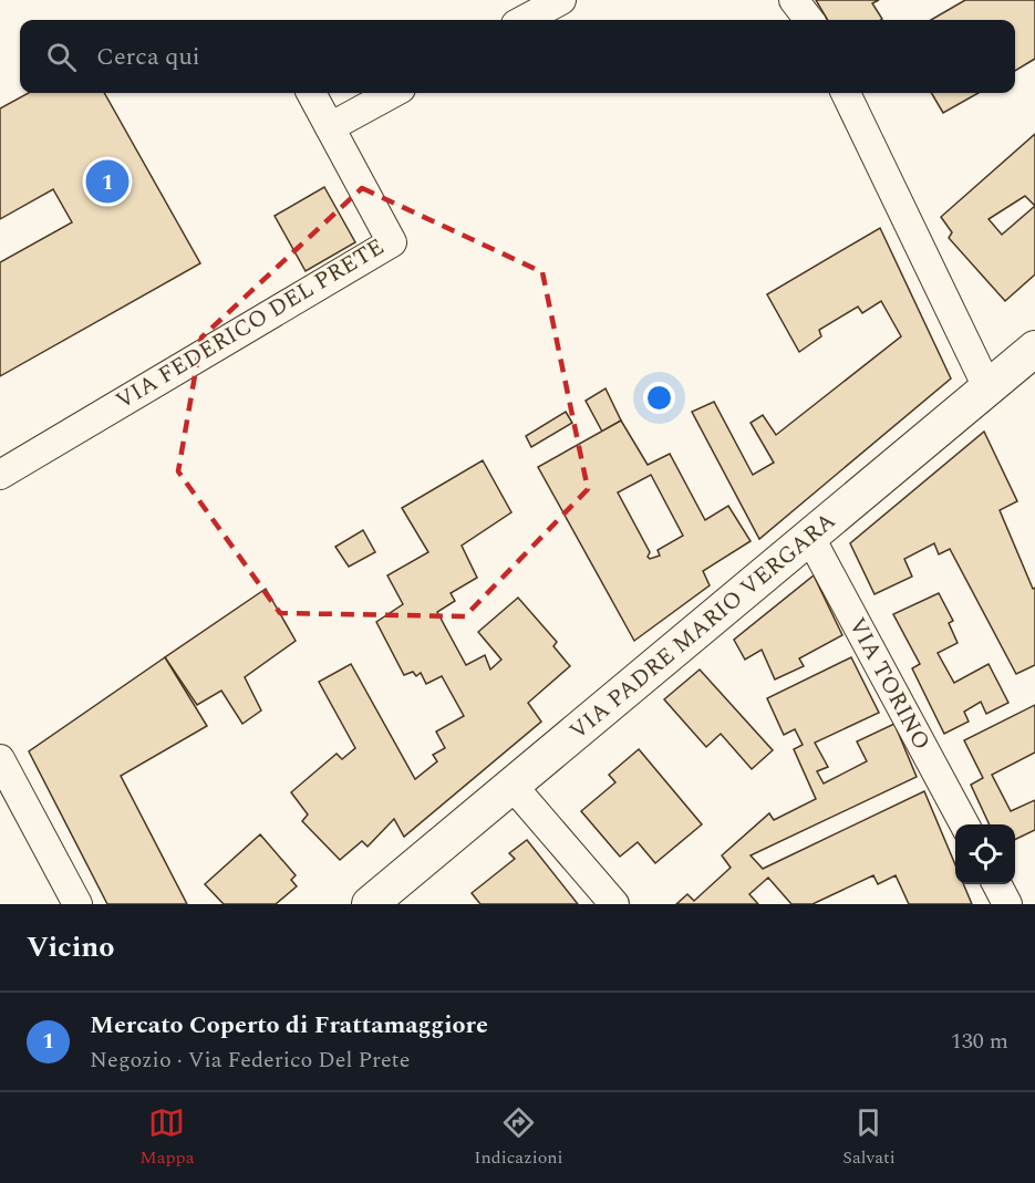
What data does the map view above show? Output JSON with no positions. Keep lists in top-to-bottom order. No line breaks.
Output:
{"streets":{"street":["VIA FEDERICO DEL PRETE","VIA PADRE MARIO VERGARA","VIA TORINO"]},"crossings":[["VIA PADRE MARIO VERGARA","VIA TORINO"]],"page":{"search":"Cerca qui","pins":"1","heading":"Vicino","list":[{"mark":"1","name":"Mercato Coperto di Frattamaggiore","note":"Negozio · Via Federico Del Prete","value":"130 m"}],"nav":["Mappa","Indicazioni","Salvati"]}}
